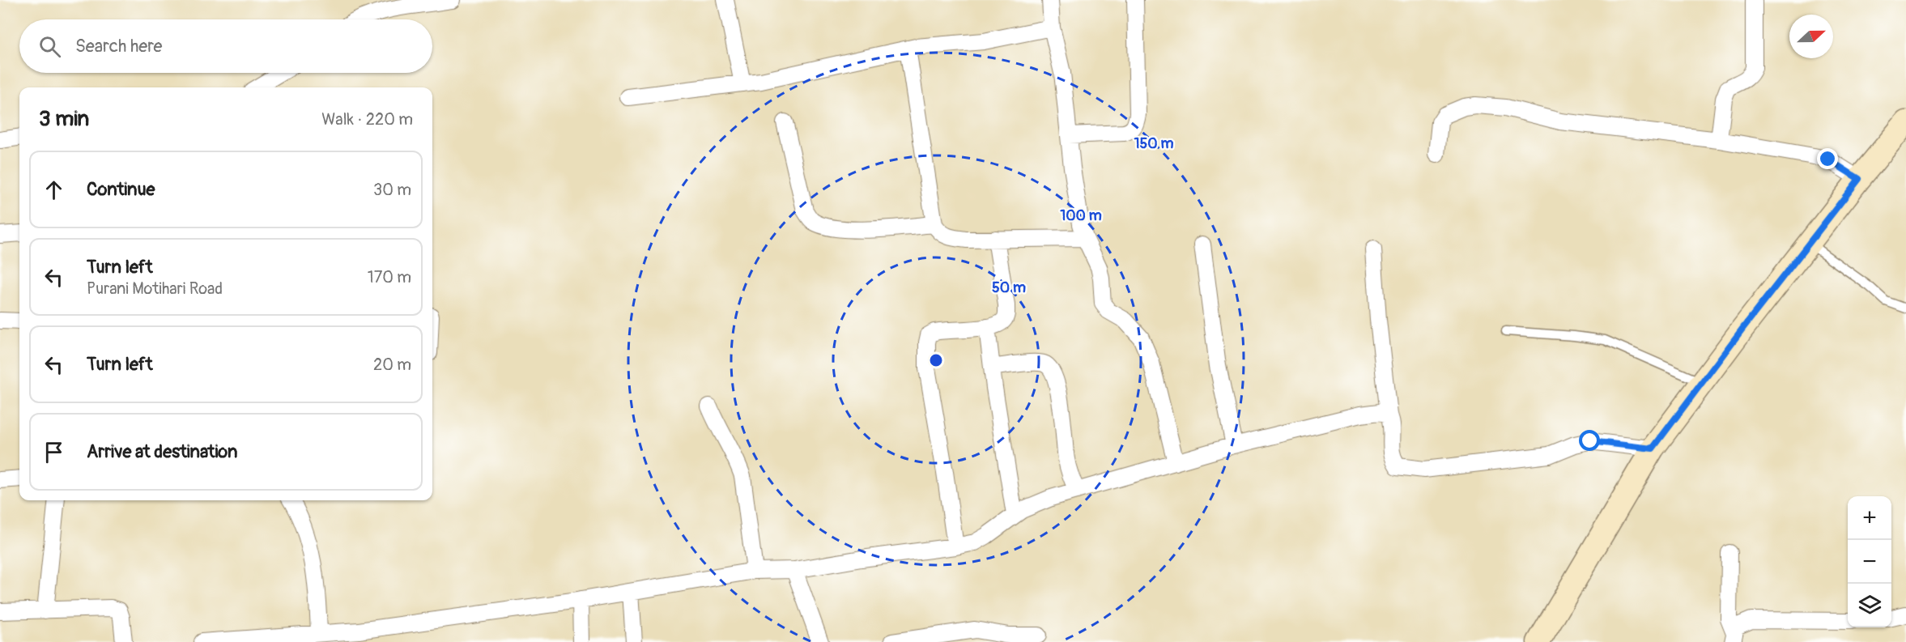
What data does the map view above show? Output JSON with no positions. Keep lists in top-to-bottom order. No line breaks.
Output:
{"north":"right","page":{"search":"Search here","heading":["3 min","Walk · 220 m"],"list":[["Continue","30 m"],["Turn left","Purani Motihari Road","170 m"],["Turn left","20 m"],"Arrive at destination"],"map_buttons":["+","−"]},"rings":["150 m","100 m","50 m"]}
